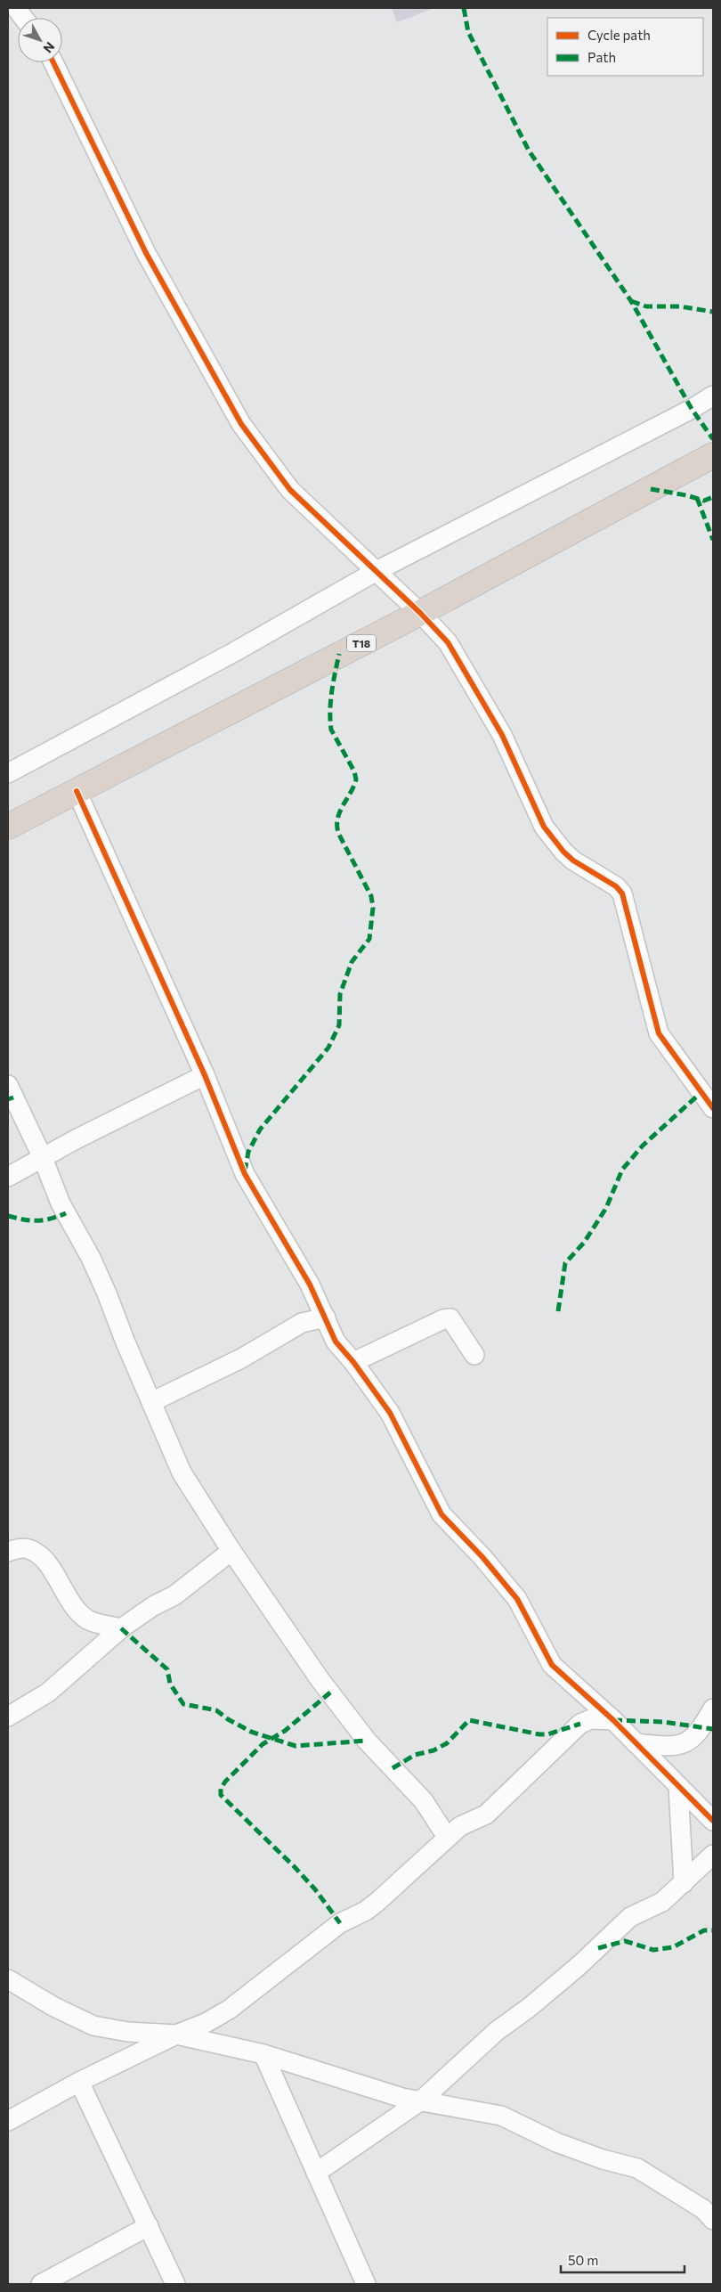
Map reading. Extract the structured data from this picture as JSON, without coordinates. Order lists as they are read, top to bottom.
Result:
{
  "streets": {
    "highway": ["T18"]
  },
  "legend": ["Cycle path", "Path"],
  "scale_bar": "50 m",
  "north": "bottom right"
}
